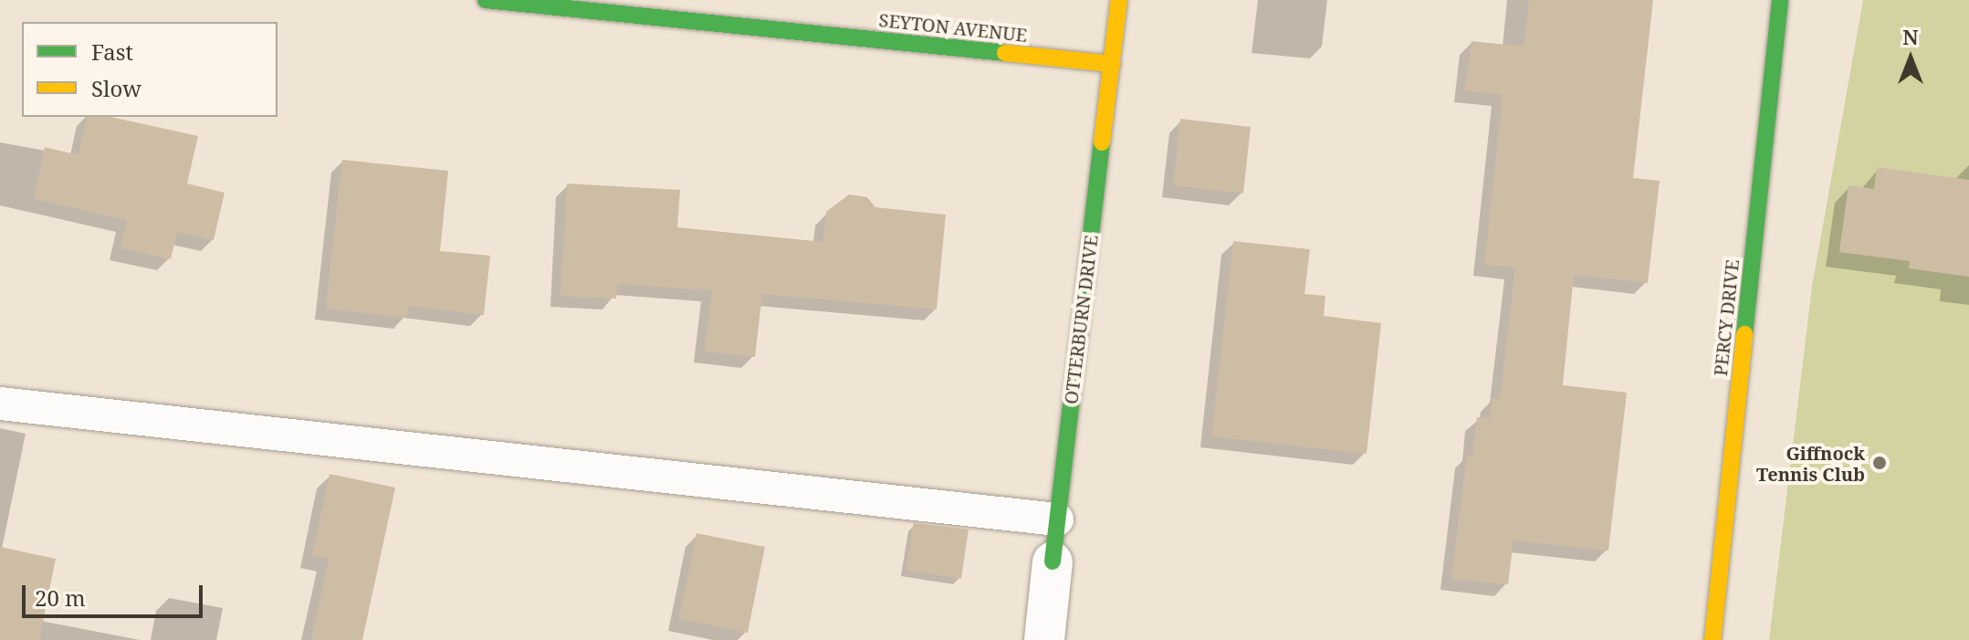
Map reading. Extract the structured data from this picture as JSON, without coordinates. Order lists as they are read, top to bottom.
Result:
{
  "streets": {
    "street": ["SEYTON AVENUE", "PERCY DRIVE", "OTTERBURN DRIVE"]
  },
  "crossings": [
    ["SEYTON AVENUE", "OTTERBURN DRIVE"]
  ],
  "places": ["Giffnock Tennis Club"],
  "legend": ["Fast", "Slow"],
  "scale_bar": "20 m",
  "north": "top"
}
